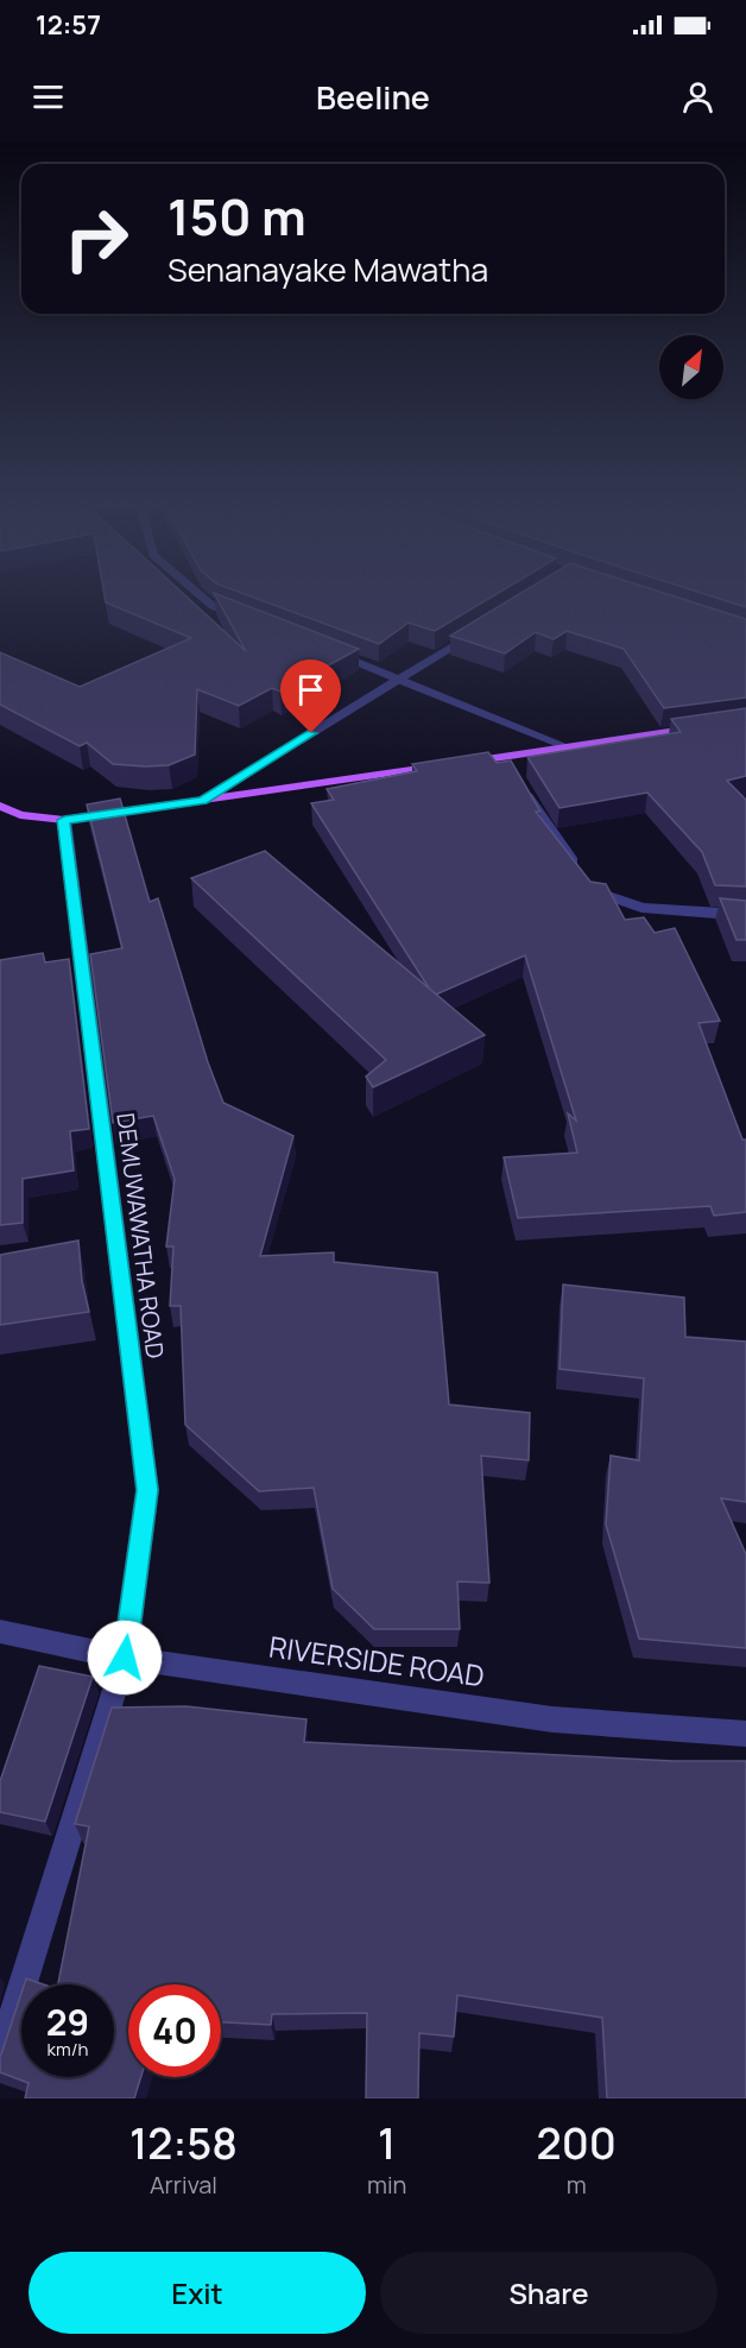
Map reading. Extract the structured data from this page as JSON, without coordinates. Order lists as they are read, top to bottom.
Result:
{
  "streets": {
    "street": ["DEMUWAWATHA ROAD", "RIVERSIDE ROAD"]
  },
  "crossings": [
    ["DEMUWAWATHA ROAD", "RIVERSIDE ROAD"]
  ],
  "north": "top right",
  "page": {
    "status": "12:57",
    "header": "Beeline",
    "turn": ["150 m", "Senanayake Mawatha"],
    "speed": "29 km/h",
    "limit": "40",
    "eta": [
      "12:58",
      "Arrival",
      "1",
      "min",
      "200",
      "m"
    ],
    "buttons": ["Exit", "Share"]
  }
}
